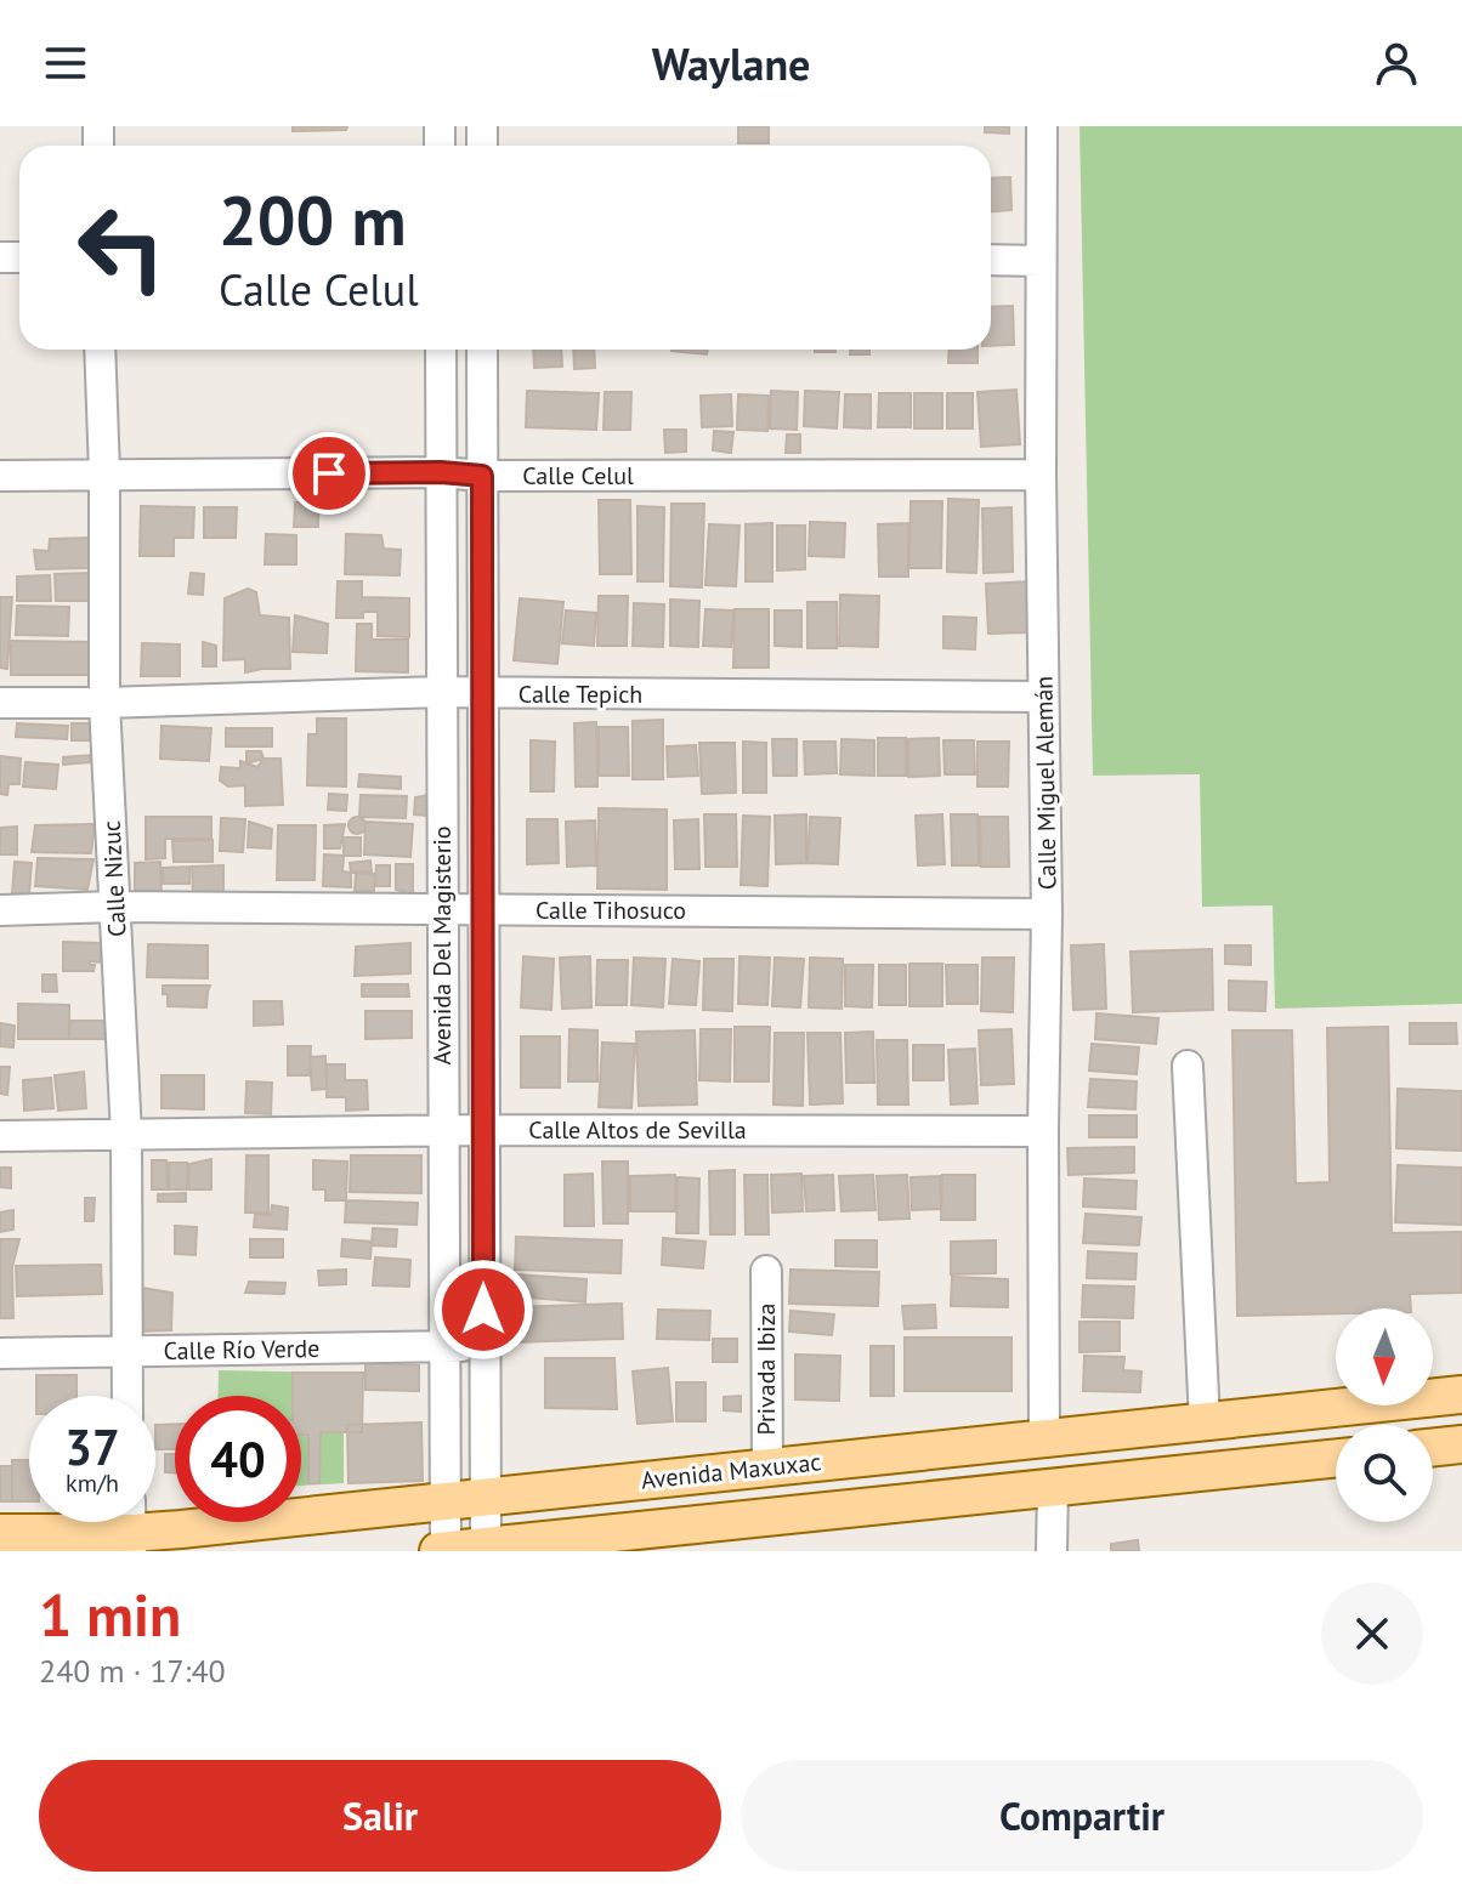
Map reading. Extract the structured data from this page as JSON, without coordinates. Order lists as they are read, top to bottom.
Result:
{
  "streets": {
    "main road": ["Avenida Maxuxac"],
    "street": [
      "Calle Celul",
      "Calle Tepich",
      "Calle Miguel Alemán",
      "Calle Nizuc",
      "Calle Tihosuco",
      "Avenida Del Magisterio",
      "Calle Altos de Sevilla",
      "Calle Río Verde",
      "Privada Ibiza"
    ]
  },
  "crossings": [
    ["Calle Celul", "Calle Miguel Alemán"],
    ["Calle Celul", "Calle Nizuc"],
    ["Calle Celul", "Avenida Del Magisterio"],
    ["Calle Tepich", "Calle Miguel Alemán"],
    ["Calle Tepich", "Calle Nizuc"],
    ["Calle Tepich", "Avenida Del Magisterio"],
    ["Calle Miguel Alemán", "Calle Tihosuco"],
    ["Calle Miguel Alemán", "Calle Altos de Sevilla"],
    ["Calle Miguel Alemán", "Avenida Maxuxac"],
    ["Calle Nizuc", "Calle Tihosuco"],
    ["Calle Nizuc", "Calle Altos de Sevilla"],
    ["Calle Nizuc", "Calle Río Verde"],
    ["Calle Tihosuco", "Avenida Del Magisterio"],
    ["Avenida Del Magisterio", "Calle Altos de Sevilla"],
    ["Avenida Del Magisterio", "Calle Río Verde"],
    ["Avenida Del Magisterio", "Avenida Maxuxac"],
    ["Privada Ibiza", "Avenida Maxuxac"]
  ],
  "north": "bottom",
  "page": {
    "header": "Waylane",
    "turn": ["200 m", "Calle Celul"],
    "speed": "37 km/h",
    "limit": "40",
    "heading": ["1 min", "240 m · 17:40"],
    "buttons": ["Salir", "Compartir"]
  }
}
